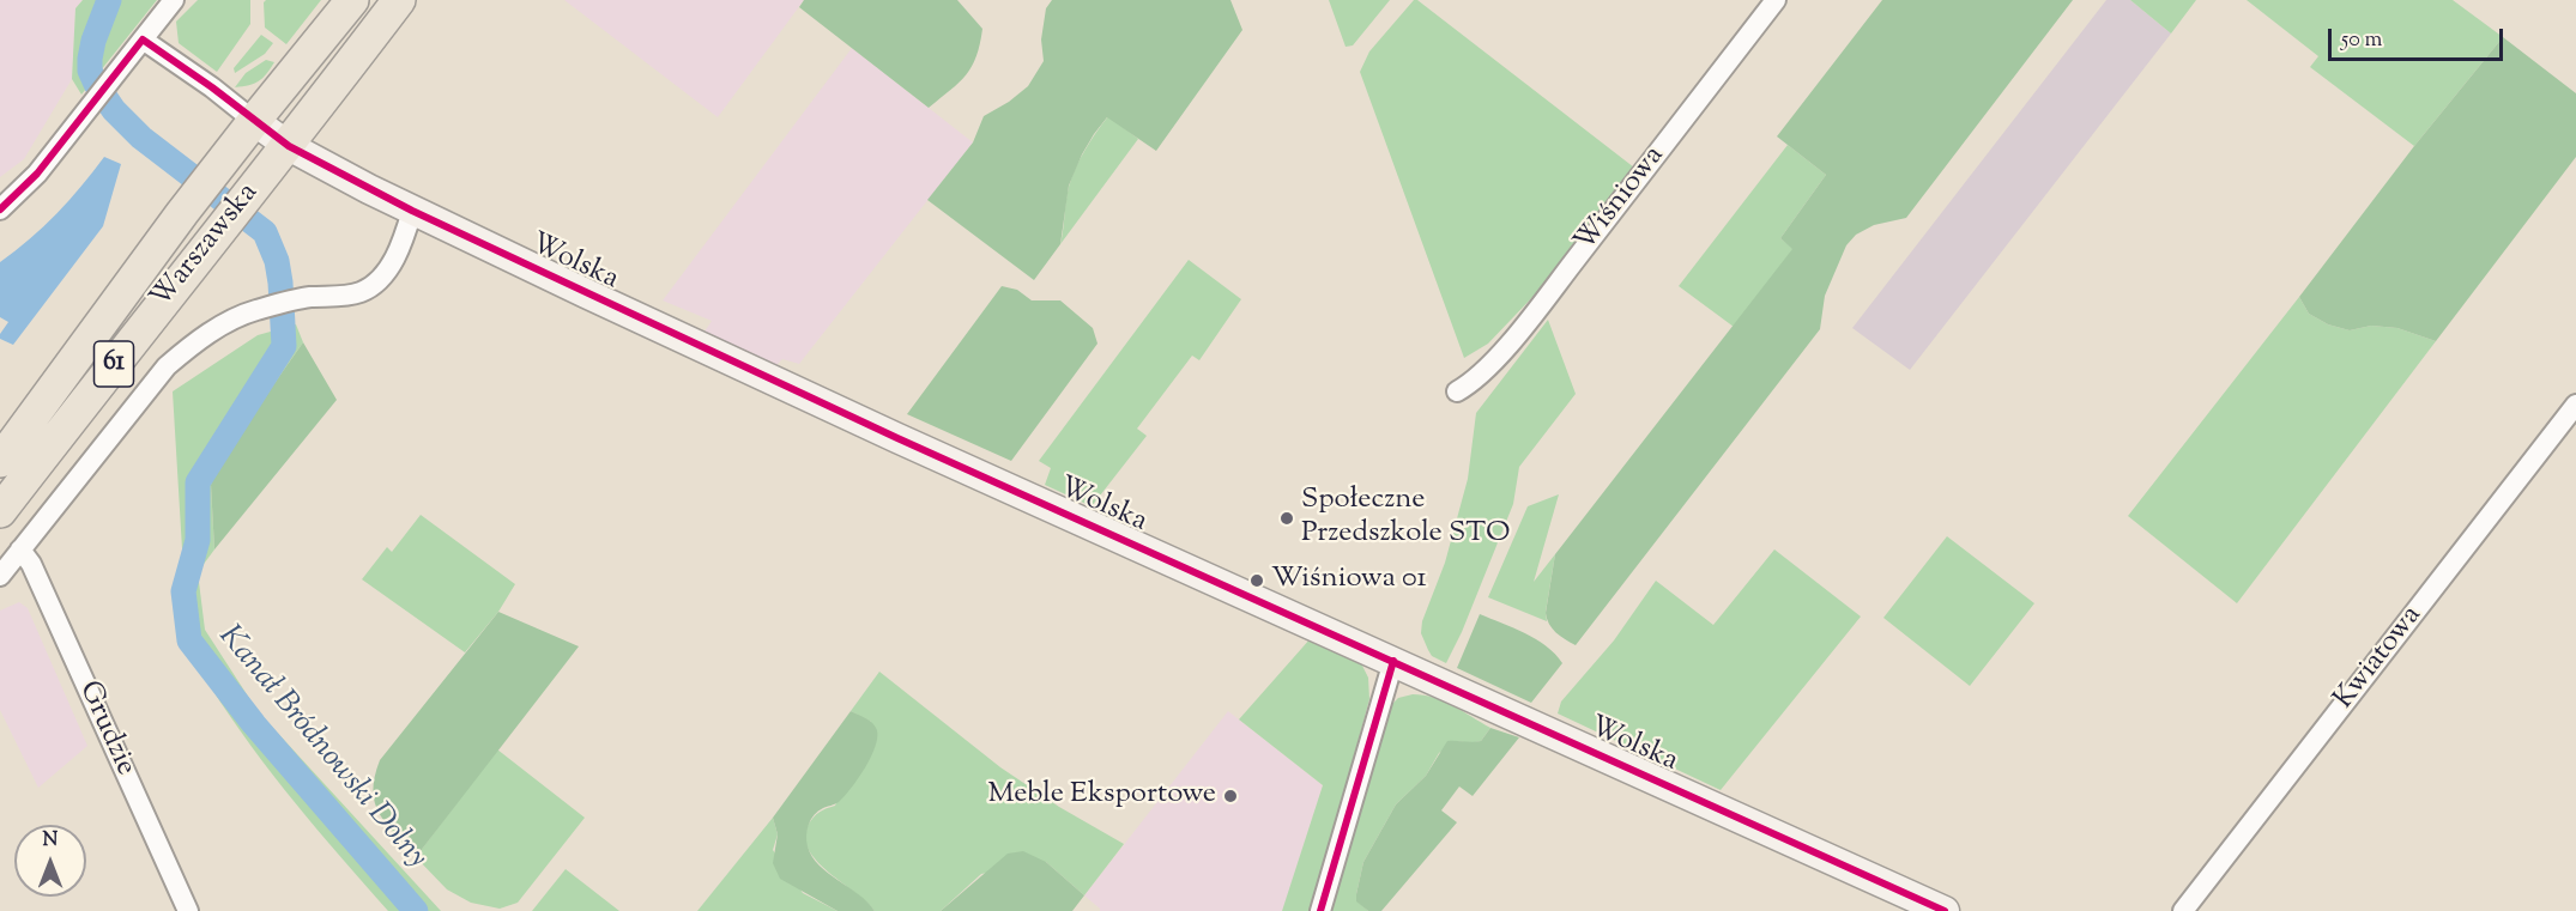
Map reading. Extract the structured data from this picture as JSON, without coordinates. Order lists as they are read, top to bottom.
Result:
{
  "streets": {
    "main road": ["Warszawska", "61"],
    "street": [
      "Wiśniowa",
      "Wolska",
      "Kwiatowa",
      "Grudzie"
    ]
  },
  "crossings": [
    ["Warszawska", "Wolska"],
    ["Warszawska", "Grudzie"]
  ],
  "water": ["Kanał Bródnowski Dolny"],
  "places": ["Społeczne Przedszkole STO", "Wiśniowa 01", "Meble Eksportowe"],
  "scale_bar": "50 m",
  "north": "top"
}
